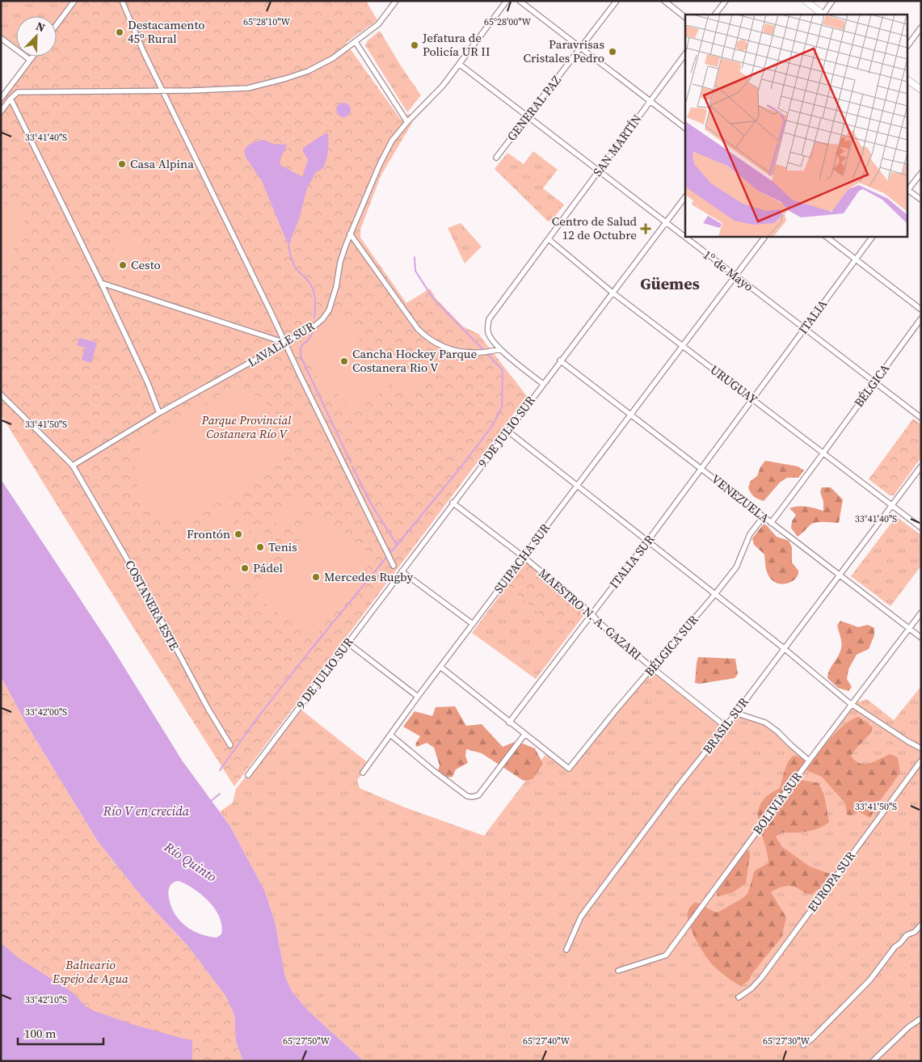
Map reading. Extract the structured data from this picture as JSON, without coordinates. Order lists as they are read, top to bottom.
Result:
{
  "streets": {
    "street": [
      "GENERAL PAZ",
      "SAN MARTÍN",
      "1º de Mayo",
      "ITALIA",
      "LAVALLE SUR",
      "URUGUAY",
      "BÉLGICA",
      "9 DE JULIO SUR",
      "VENEZUELA",
      "SUIPACHA SUR",
      "ITALIA SUR",
      "COSTANERA ESTE",
      "MAESTRO N. A. GAZARI",
      "BÉLGICA SUR",
      "BRASIL SUR",
      "BOLIVIA SUR",
      "EUROPA SUR"
    ]
  },
  "crossings": [
    ["GENERAL PAZ", "1º de Mayo"],
    ["SAN MARTÍN", "1º de Mayo"],
    ["SAN MARTÍN", "URUGUAY"],
    ["1º de Mayo", "ITALIA"],
    ["1º de Mayo", "LAVALLE SUR"],
    ["1º de Mayo", "BÉLGICA"],
    ["1º de Mayo", "9 DE JULIO SUR"],
    ["1º de Mayo", "SUIPACHA SUR"],
    ["ITALIA", "URUGUAY"],
    ["ITALIA", "ITALIA SUR"],
    ["LAVALLE SUR", "COSTANERA ESTE"],
    ["URUGUAY", "BÉLGICA"],
    ["URUGUAY", "9 DE JULIO SUR"],
    ["URUGUAY", "SUIPACHA SUR"],
    ["URUGUAY", "ITALIA SUR"],
    ["URUGUAY", "BRASIL SUR"],
    ["9 DE JULIO SUR", "VENEZUELA"],
    ["9 DE JULIO SUR", "MAESTRO N. A. GAZARI"],
    ["VENEZUELA", "SUIPACHA SUR"],
    ["VENEZUELA", "ITALIA SUR"],
    ["VENEZUELA", "BÉLGICA SUR"],
    ["VENEZUELA", "BRASIL SUR"],
    ["VENEZUELA", "BOLIVIA SUR"],
    ["SUIPACHA SUR", "MAESTRO N. A. GAZARI"],
    ["ITALIA SUR", "MAESTRO N. A. GAZARI"],
    ["MAESTRO N. A. GAZARI", "BÉLGICA SUR"],
    ["MAESTRO N. A. GAZARI", "BRASIL SUR"]
  ],
  "districts": ["Güemes"],
  "water": ["Río V en crecida", "Río Quinto"],
  "parks": ["Parque Provincial Costanera Río V", "Balneario Espejo de Agua"],
  "places": {
    "other": [
      "Destacamento 45º Rural",
      "Jefatura de Policía UR II",
      "Paravrisas Cristales Pedro",
      "Casa Alpina",
      "Cesto",
      "Cancha Hockey Parque Costanera Rio V",
      "Frontón",
      "Tenis",
      "Pádel",
      "Mercedes Rugby"
    ],
    "health": ["Centro de Salud 12 de Octubre"]
  },
  "scale_bar": "100 m",
  "north": "top right",
  "coordinates": [
    "65°28'10\"W",
    "65°28'00\"W",
    "33°41'40\"S",
    "33°41'50\"S",
    "33°42'00\"S",
    "33°42'10\"S",
    "65°27'50\"W",
    "65°27'40\"W",
    "65°27'30\"W"
  ]
}
